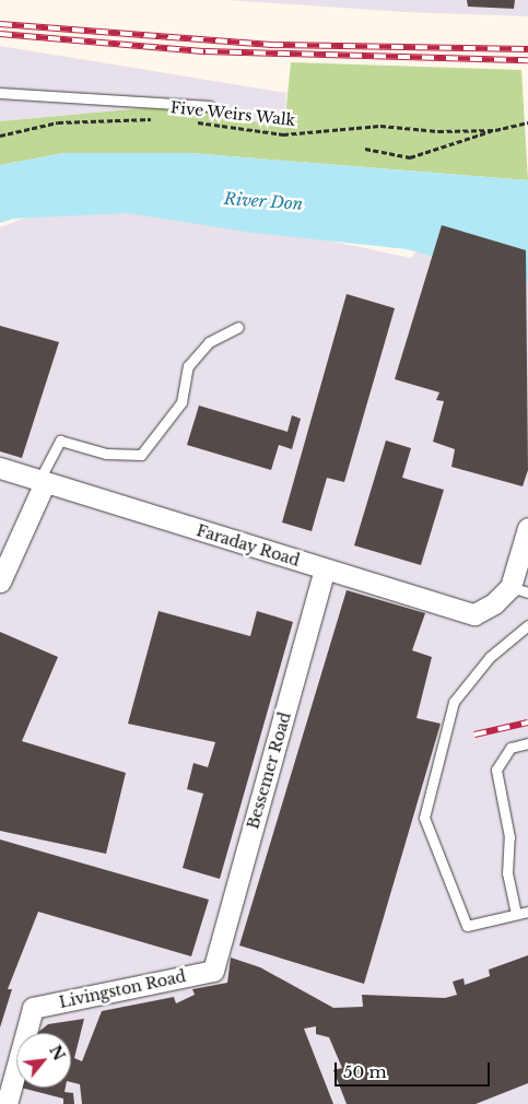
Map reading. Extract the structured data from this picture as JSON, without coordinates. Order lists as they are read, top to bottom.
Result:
{
  "streets": {
    "street": ["Faraday Road", "Bessemer Road", "Livingston Road"],
    "path": ["Five Weirs Walk"]
  },
  "crossings": [
    ["Faraday Road", "Bessemer Road"],
    ["Bessemer Road", "Livingston Road"]
  ],
  "water": ["River Don"],
  "scale_bar": "50 m",
  "north": "top right"
}
